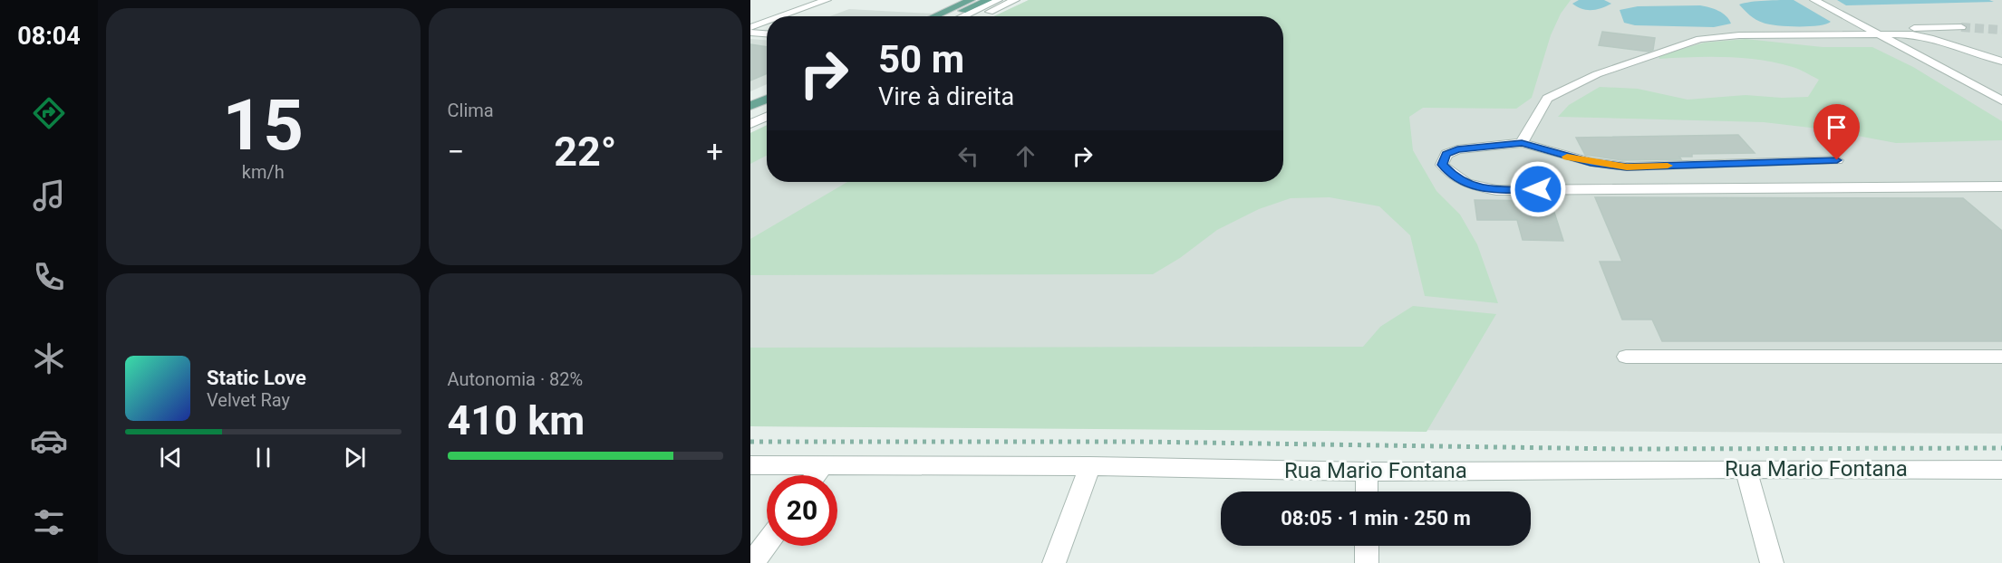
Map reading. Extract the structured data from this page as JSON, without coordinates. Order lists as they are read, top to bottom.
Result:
{
  "streets": {
    "street": ["Rua Mario Fontana"]
  },
  "page": {
    "tabs": "08:04",
    "tile": [
      ["15", "km/h"],
      "Clima",
      ["Autonomia · 82%", "410 km"]
    ],
    "turn": ["50 m", "Vire à direita"],
    "heat": ["−", "22°", "+"],
    "song": ["Static Love", "Velvet Ray"],
    "limit": "20",
    "trip": "08:05 · 1 min · 250 m"
  }
}
